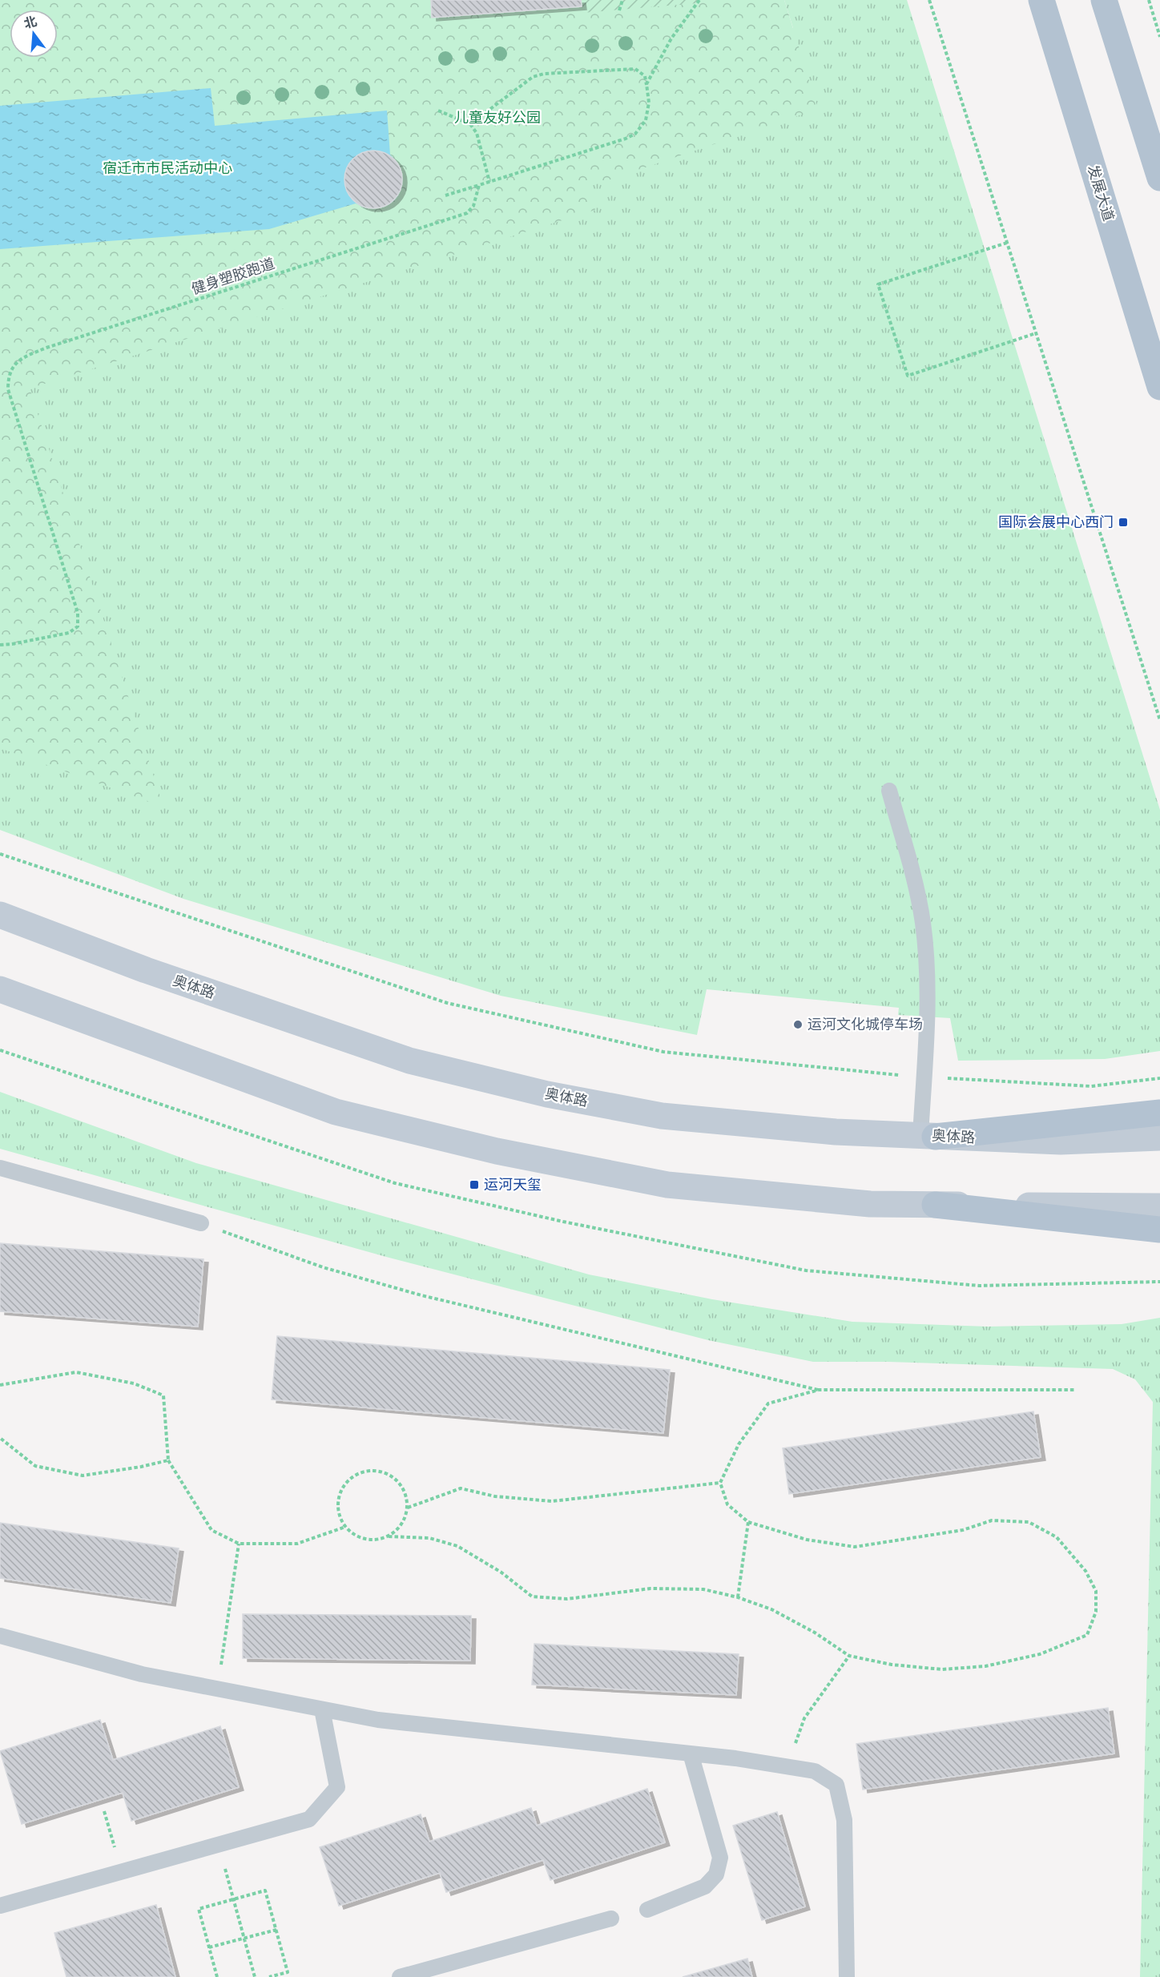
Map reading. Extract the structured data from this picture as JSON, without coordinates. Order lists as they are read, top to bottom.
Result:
{
  "streets": {
    "main road": ["发展大道", "奥体路"],
    "path": ["健身塑胶跑道"]
  },
  "parks": ["儿童友好公园", "宿迁市市民活动中心"],
  "places": {
    "transit": ["国际会展中心西门", "运河天玺"],
    "other": ["运河文化城停车场"]
  },
  "north": "top"
}
